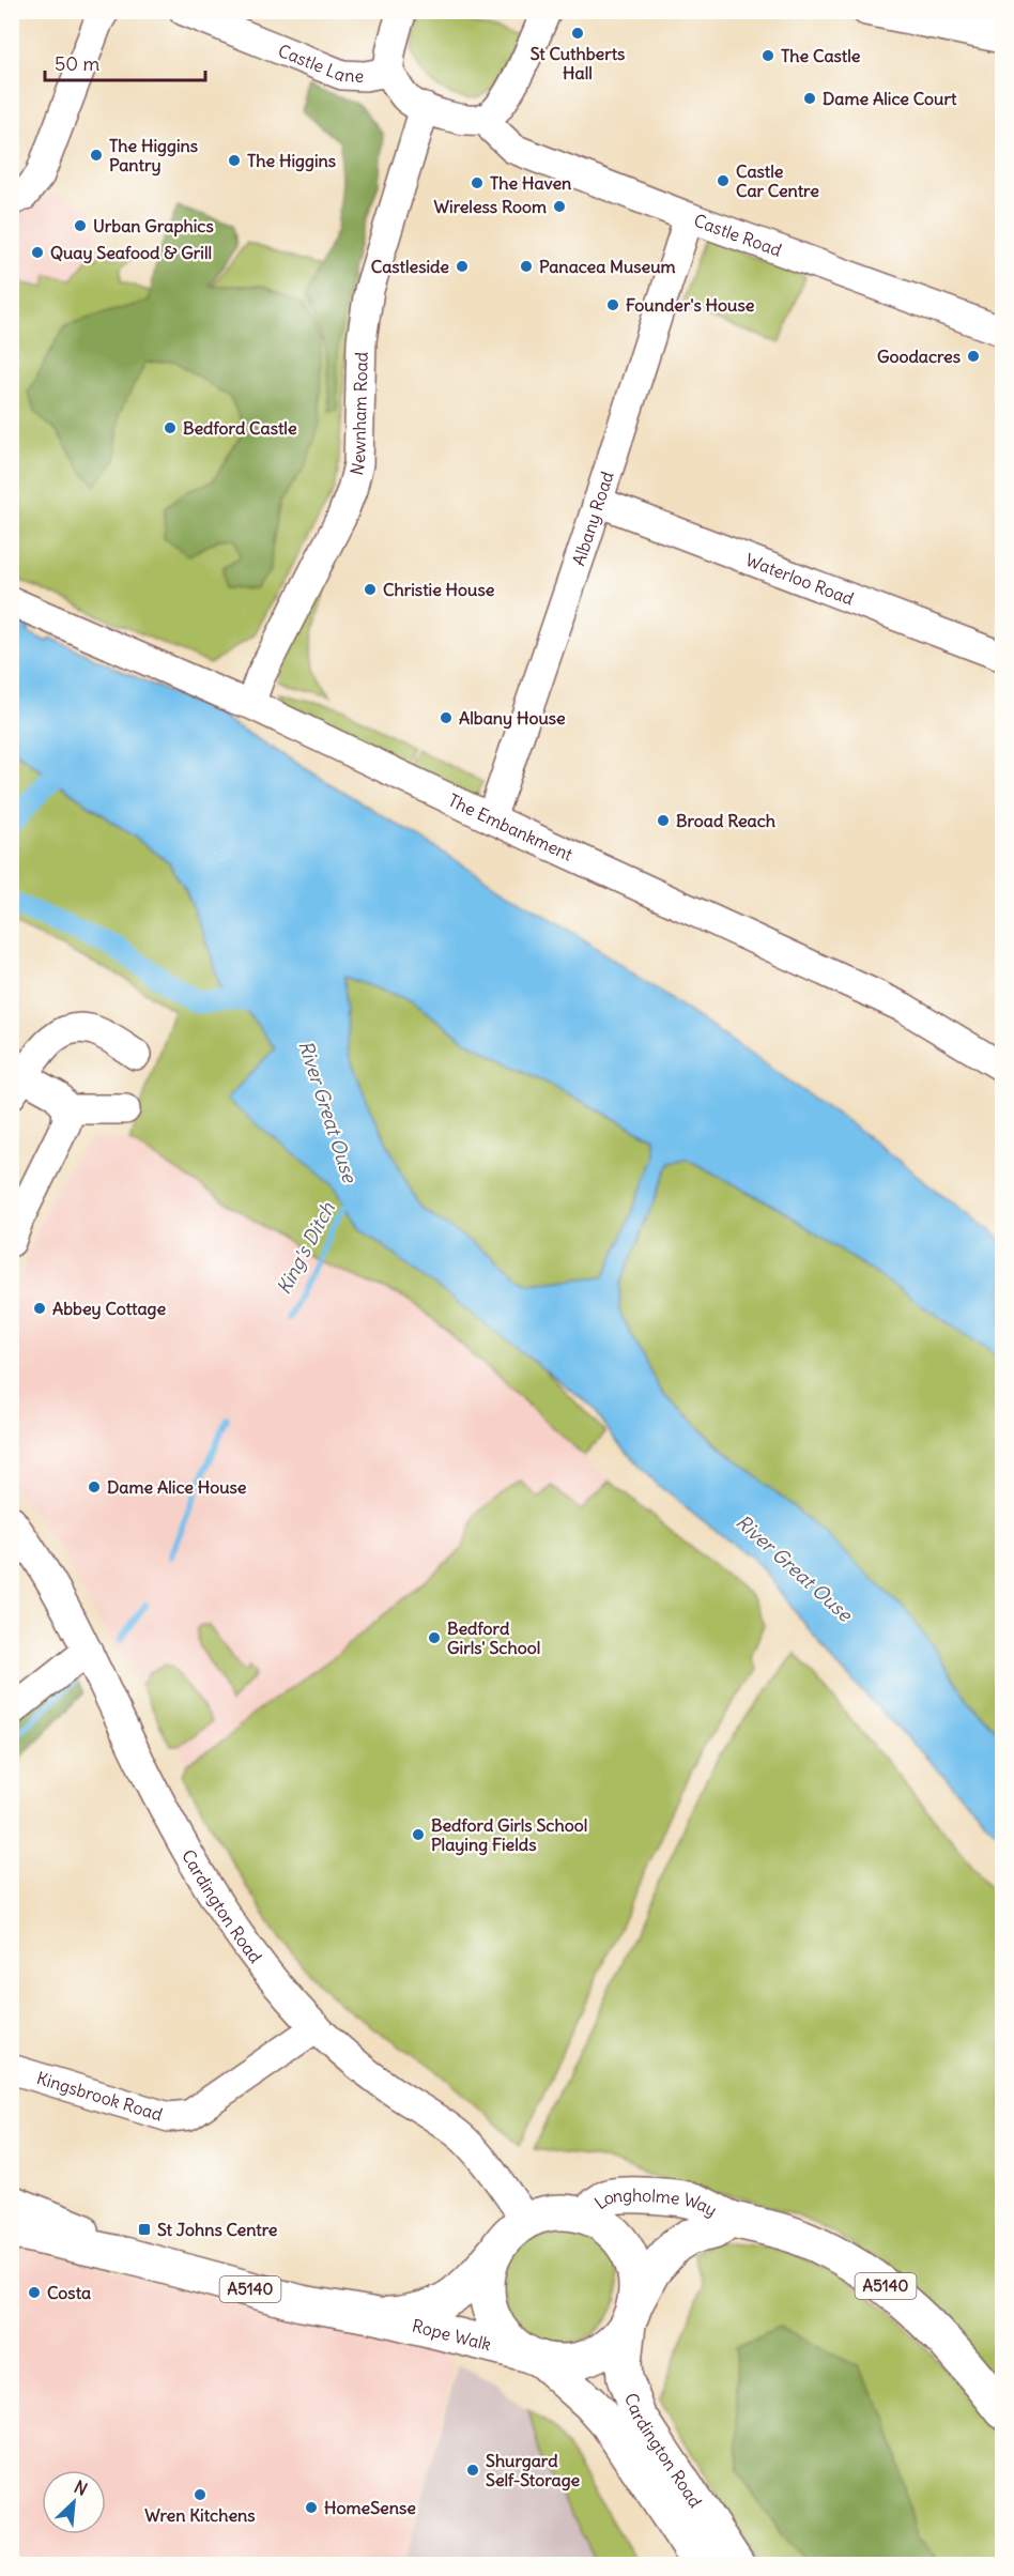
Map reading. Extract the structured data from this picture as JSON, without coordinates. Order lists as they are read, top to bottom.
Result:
{
  "streets": {
    "main road": [
      "Cardington Road",
      "Longholme Way",
      "A5140",
      "Rope Walk"
    ],
    "street": [
      "Castle Lane",
      "Castle Road",
      "Newnham Road",
      "Albany Road",
      "Waterloo Road",
      "The Embankment",
      "Kingsbrook Road"
    ]
  },
  "crossings": [
    ["Castle Road", "Albany Road"],
    ["Newnham Road", "The Embankment"],
    ["Albany Road", "Waterloo Road"],
    ["Albany Road", "The Embankment"],
    ["Cardington Road", "Kingsbrook Road"],
    ["Cardington Road", "Longholme Way"],
    ["Cardington Road", "Rope Walk"],
    ["Longholme Way", "Rope Walk"]
  ],
  "water": ["River Great Ouse", "King's Ditch"],
  "places": {
    "other": [
      "St Cuthberts Hall",
      "The Castle",
      "Dame Alice Court",
      "The Higgins Pantry",
      "The Higgins",
      "Castle Car Centre",
      "The Haven",
      "Wireless Room",
      "Urban Graphics",
      "Quay Seafood & Grill",
      "Castleside",
      "Panacea Museum",
      "Founder's House",
      "Goodacres",
      "Bedford Castle",
      "Christie House",
      "Albany House",
      "Broad Reach",
      "Abbey Cottage",
      "Dame Alice House",
      "Bedford Girls' School",
      "Bedford Girls School Playing Fields",
      "Costa",
      "Shurgard Self-Storage",
      "Wren Kitchens",
      "HomeSense"
    ],
    "transit": ["St Johns Centre"]
  },
  "scale_bar": "50 m",
  "north": "top right"
}
